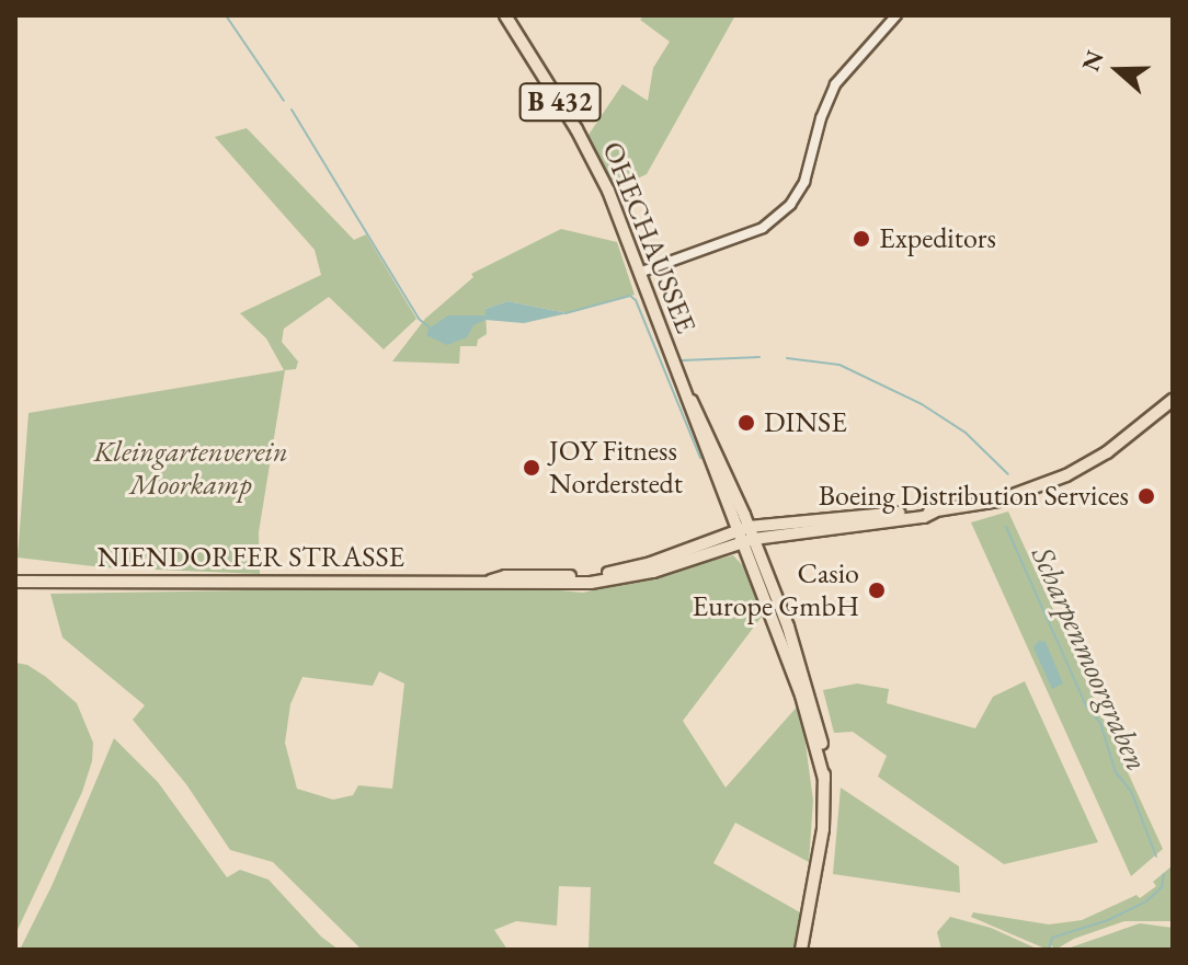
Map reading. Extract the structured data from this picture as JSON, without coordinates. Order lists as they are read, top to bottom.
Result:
{
  "streets": {
    "main road": ["B 432", "OHECHAUSSEE", "NIENDORFER STRASSE"]
  },
  "crossings": [
    ["OHECHAUSSEE", "NIENDORFER STRASSE"]
  ],
  "water": ["Scharpenmoorgraben"],
  "parks": ["Kleingartenverein Moorkamp"],
  "places": [
    "Expeditors",
    "DINSE",
    "JOY Fitness Norderstedt",
    "Boeing Distribution Services",
    "Casio Europe GmbH"
  ],
  "north": "left"
}
